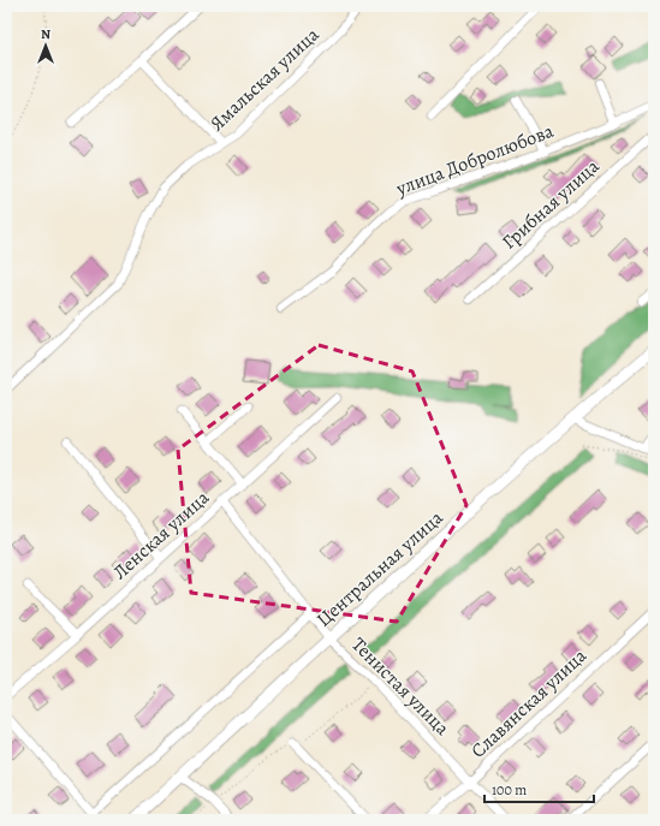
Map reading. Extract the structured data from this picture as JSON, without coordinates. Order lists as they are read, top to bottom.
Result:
{
  "streets": {
    "main road": ["Центральная улица"],
    "street": [
      "Ямальская улица",
      "улица Добролюбова",
      "Грибная улица",
      "Ленская улица",
      "Тенистая улица",
      "Славянская улица"
    ]
  },
  "crossings": [
    ["Ленская улица", "Тенистая улица"],
    ["Центральная улица", "Тенистая улица"],
    ["Тенистая улица", "Славянская улица"]
  ],
  "scale_bar": "100 m",
  "north": "top"
}
